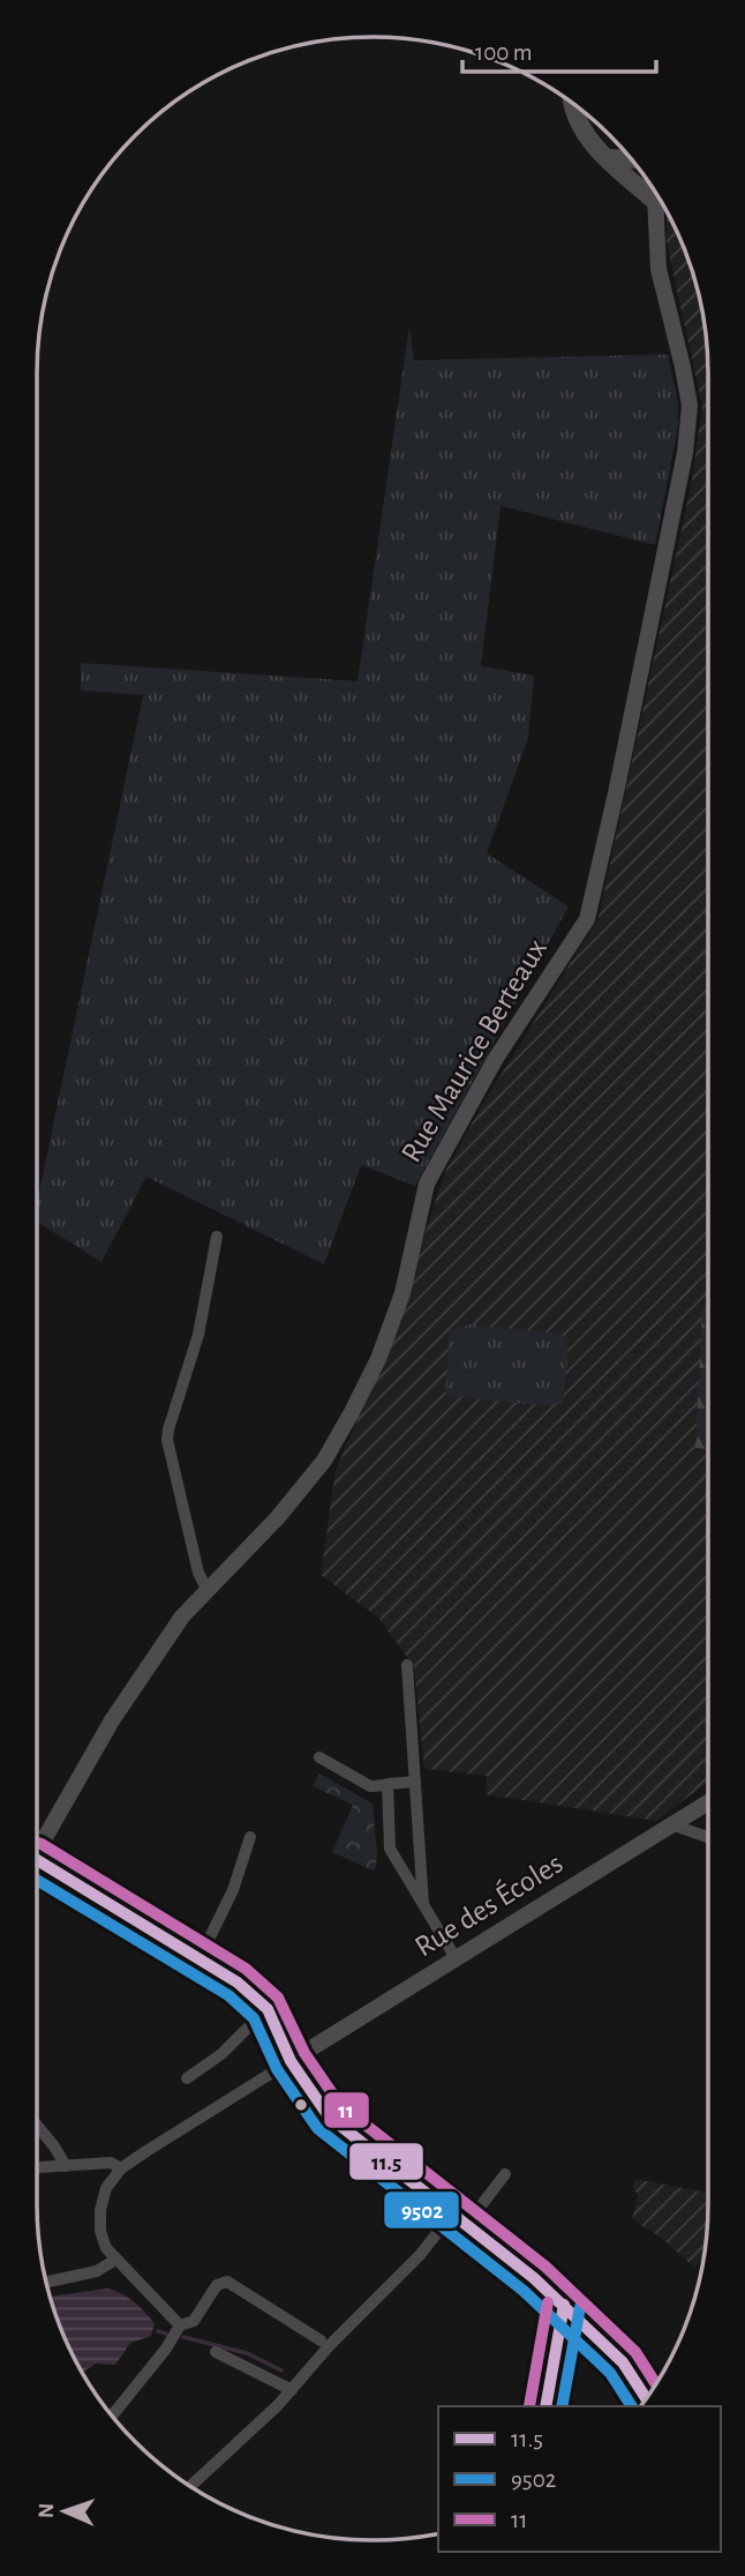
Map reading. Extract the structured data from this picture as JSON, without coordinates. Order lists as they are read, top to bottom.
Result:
{
  "streets": {
    "street": ["Rue Maurice Berteaux", "Rue des Écoles"]
  },
  "lines": ["transit line 11", "transit line 11.5", "transit line 9502"],
  "legend": ["11.5", "9502", "11"],
  "scale_bar": "100 m",
  "north": "left"
}
